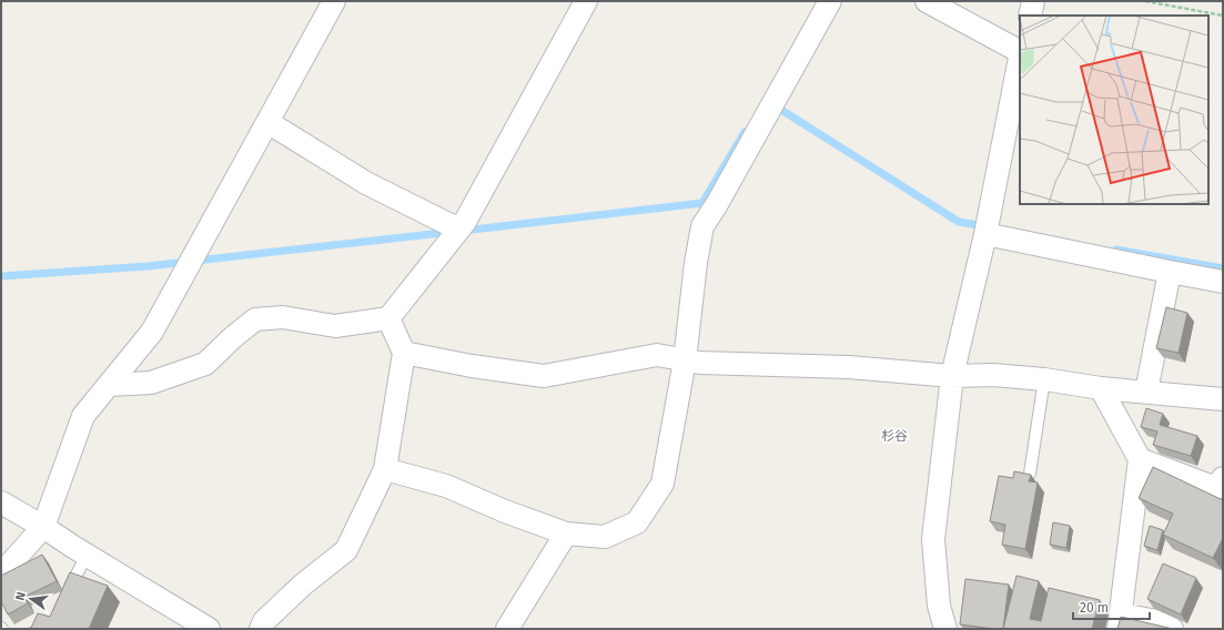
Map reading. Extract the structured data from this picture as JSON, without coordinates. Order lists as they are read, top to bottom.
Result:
{
  "districts": ["杉谷"],
  "scale_bar": "20 m",
  "north": "left"
}
